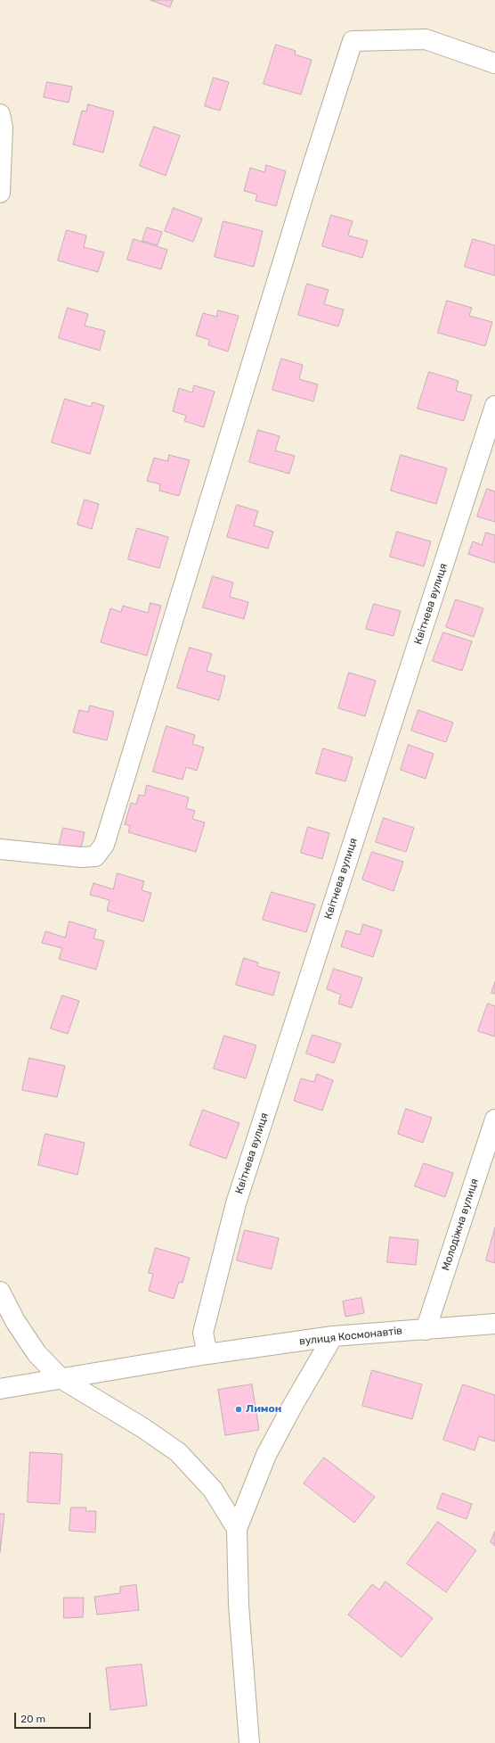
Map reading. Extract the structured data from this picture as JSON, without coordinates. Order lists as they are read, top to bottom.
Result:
{
  "streets": {
    "street": ["Квітнева вулиця", "Молодіжна вулиця", "вулиця Космонавтів"]
  },
  "crossings": [
    ["Квітнева вулиця", "вулиця Космонавтів"],
    ["Молодіжна вулиця", "вулиця Космонавтів"]
  ],
  "places": ["Лимон"],
  "scale_bar": "20 m"
}
